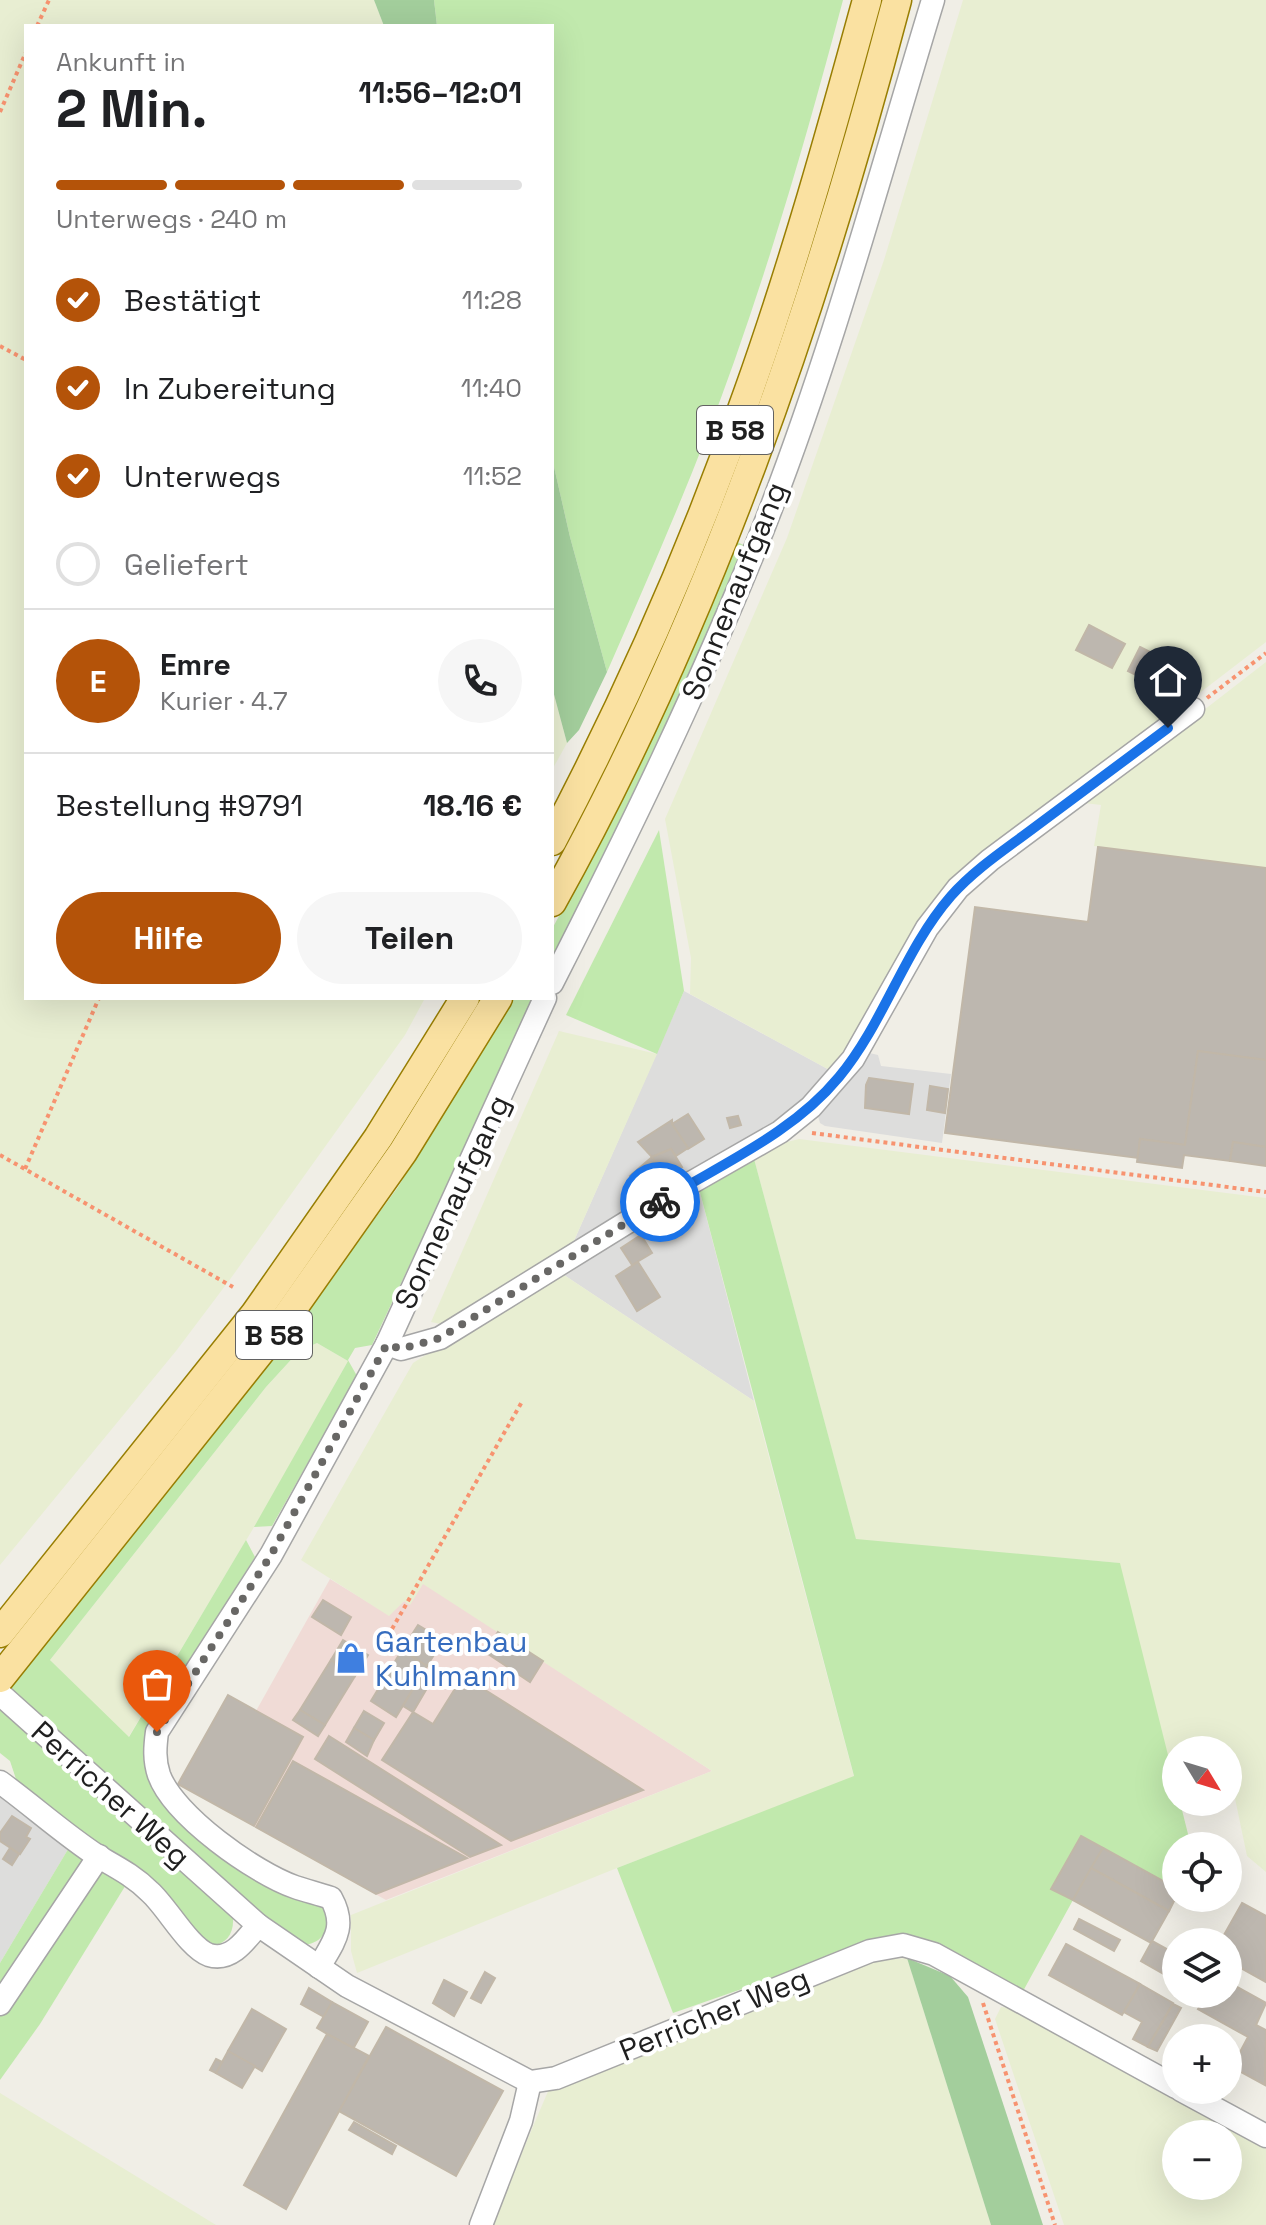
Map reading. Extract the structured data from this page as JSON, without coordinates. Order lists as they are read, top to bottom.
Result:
{
  "streets": {
    "main road": ["B 58"],
    "street": ["Sonnenaufgang", "Perricher Weg"]
  },
  "crossings": [
    ["Sonnenaufgang", "Perricher Weg"]
  ],
  "places": {
    "shop": ["Gartenbau Kuhlmann"]
  },
  "north": "bottom right",
  "page": {
    "heading": ["2 Min.", "Ankunft in", "11:56–12:01"],
    "panel": [
      "Emre",
      "Kurier · 4.7",
      "Bestellung #9791",
      "18.16 €"
    ],
    "bar": "Unterwegs · 240 m",
    "list": [
      ["Bestätigt", "11:28"],
      ["In Zubereitung", "11:40"],
      ["Unterwegs", "11:52"],
      "Geliefert"
    ],
    "round": "E",
    "buttons": ["Hilfe", "Teilen"],
    "map_buttons": ["+", "−"]
  }
}
